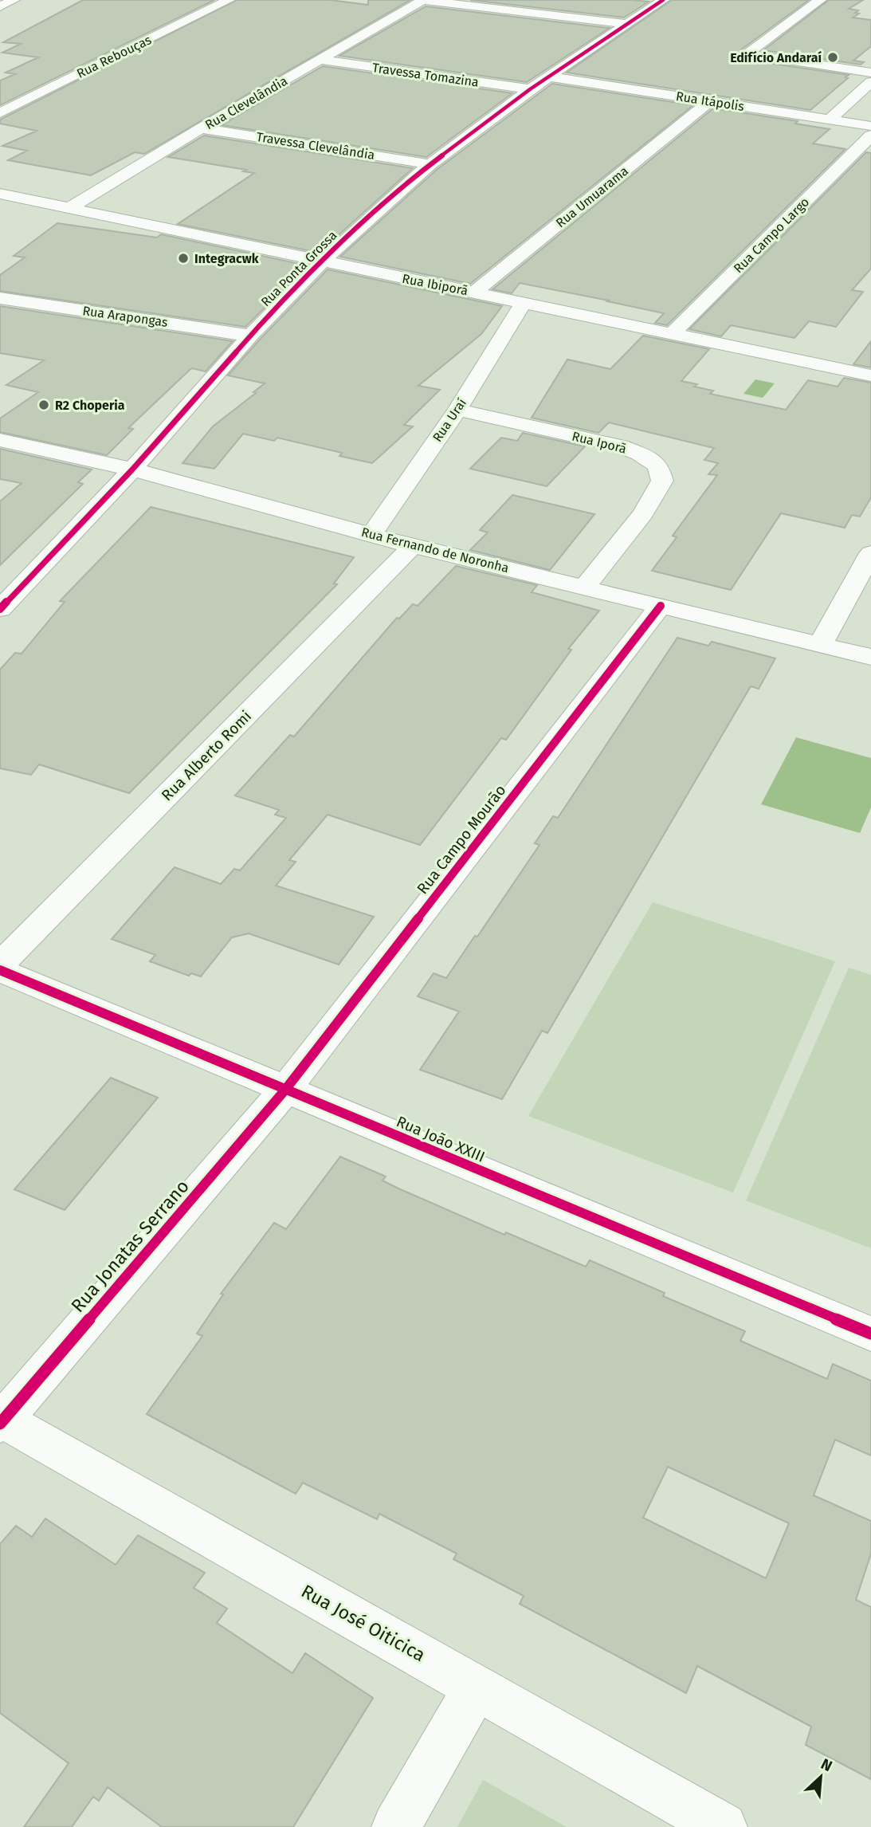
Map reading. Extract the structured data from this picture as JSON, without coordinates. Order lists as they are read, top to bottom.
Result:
{
  "streets": {
    "street": [
      "Rua Rebouças",
      "Travessa Tomazina",
      "Rua Itápolis",
      "Rua Clevelândia",
      "Travessa Clevelândia",
      "Rua Umuarama",
      "Rua Campo Largo",
      "Rua Ponta Grossa",
      "Rua Ibiporã",
      "Rua Arapongas",
      "Rua Uraí",
      "Rua Iporã",
      "Rua Fernando de Noronha",
      "Rua Alberto Romi",
      "Rua Campo Mourão",
      "Rua João XXIII",
      "Rua Jonatas Serrano",
      "Rua José Oiticica"
    ]
  },
  "crossings": [
    ["Travessa Tomazina", "Rua Clevelândia"],
    ["Travessa Tomazina", "Rua Ponta Grossa"],
    ["Rua Itápolis", "Rua Umuarama"],
    ["Rua Itápolis", "Rua Ponta Grossa"],
    ["Rua Clevelândia", "Travessa Clevelândia"],
    ["Rua Clevelândia", "Rua Ibiporã"],
    ["Travessa Clevelândia", "Rua Ponta Grossa"],
    ["Rua Umuarama", "Rua Ibiporã"],
    ["Rua Campo Largo", "Rua Ibiporã"],
    ["Rua Ponta Grossa", "Rua Ibiporã"],
    ["Rua Ponta Grossa", "Rua Arapongas"],
    ["Rua Ponta Grossa", "Rua Fernando de Noronha"],
    ["Rua Ibiporã", "Rua Uraí"],
    ["Rua Uraí", "Rua Iporã"],
    ["Rua Uraí", "Rua Fernando de Noronha"],
    ["Rua Iporã", "Rua Fernando de Noronha"],
    ["Rua Fernando de Noronha", "Rua Alberto Romi"],
    ["Rua Fernando de Noronha", "Rua Campo Mourão"],
    ["Rua Campo Mourão", "Rua João XXIII"],
    ["Rua Campo Mourão", "Rua Jonatas Serrano"],
    ["Rua João XXIII", "Rua Jonatas Serrano"],
    ["Rua Jonatas Serrano", "Rua José Oiticica"]
  ],
  "places": ["Edifício Andaraí", "Integracwk", "R2 Choperia"],
  "north": "top right"
}
